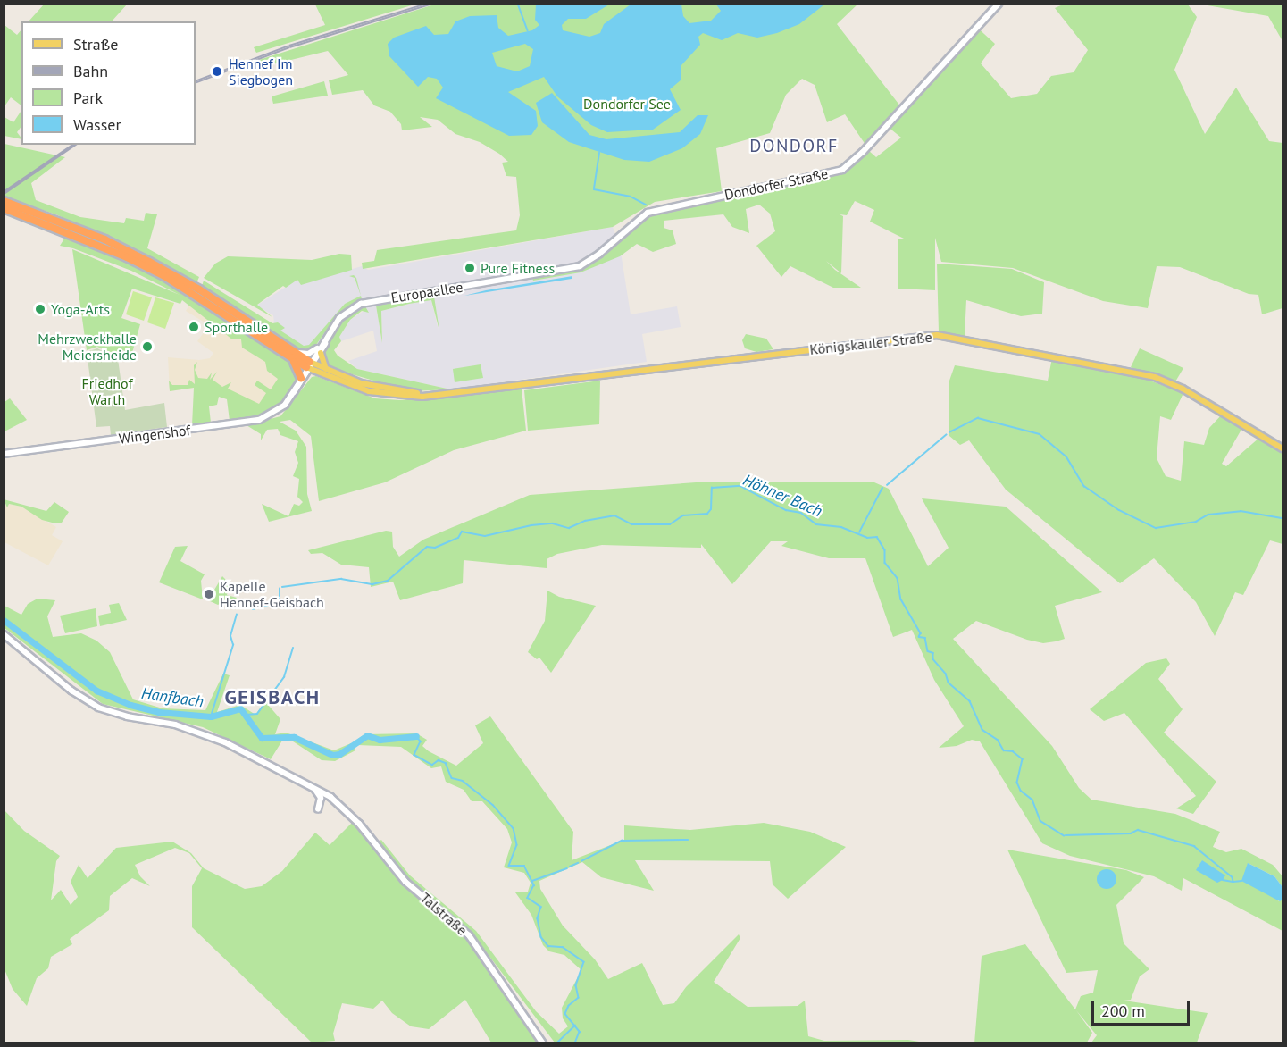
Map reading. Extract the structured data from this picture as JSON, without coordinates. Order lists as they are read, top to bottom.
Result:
{
  "streets": {
    "main road": [
      "Dondorfer Straße",
      "Europaallee",
      "Königskauler Straße",
      "Wingenshof",
      "Talstraße"
    ]
  },
  "crossings": [
    ["Dondorfer Straße", "Europaallee"],
    ["Europaallee", "Königskauler Straße"],
    ["Europaallee", "Wingenshof"],
    ["Königskauler Straße", "Wingenshof"]
  ],
  "districts": ["DONDORF", "GEISBACH"],
  "water": ["Höhner Bach", "Hanfbach"],
  "parks": ["Dondorfer See", "Friedhof Warth"],
  "places": [
    "Hennef Im Siegbogen",
    "Pure Fitness",
    "Yoga-Arts",
    "Sporthalle",
    "Mehrzweckhalle Meiersheide",
    "Kapelle Hennef-Geisbach"
  ],
  "legend": [
    "Straße",
    "Bahn",
    "Park",
    "Wasser"
  ],
  "scale_bar": "200 m"
}
